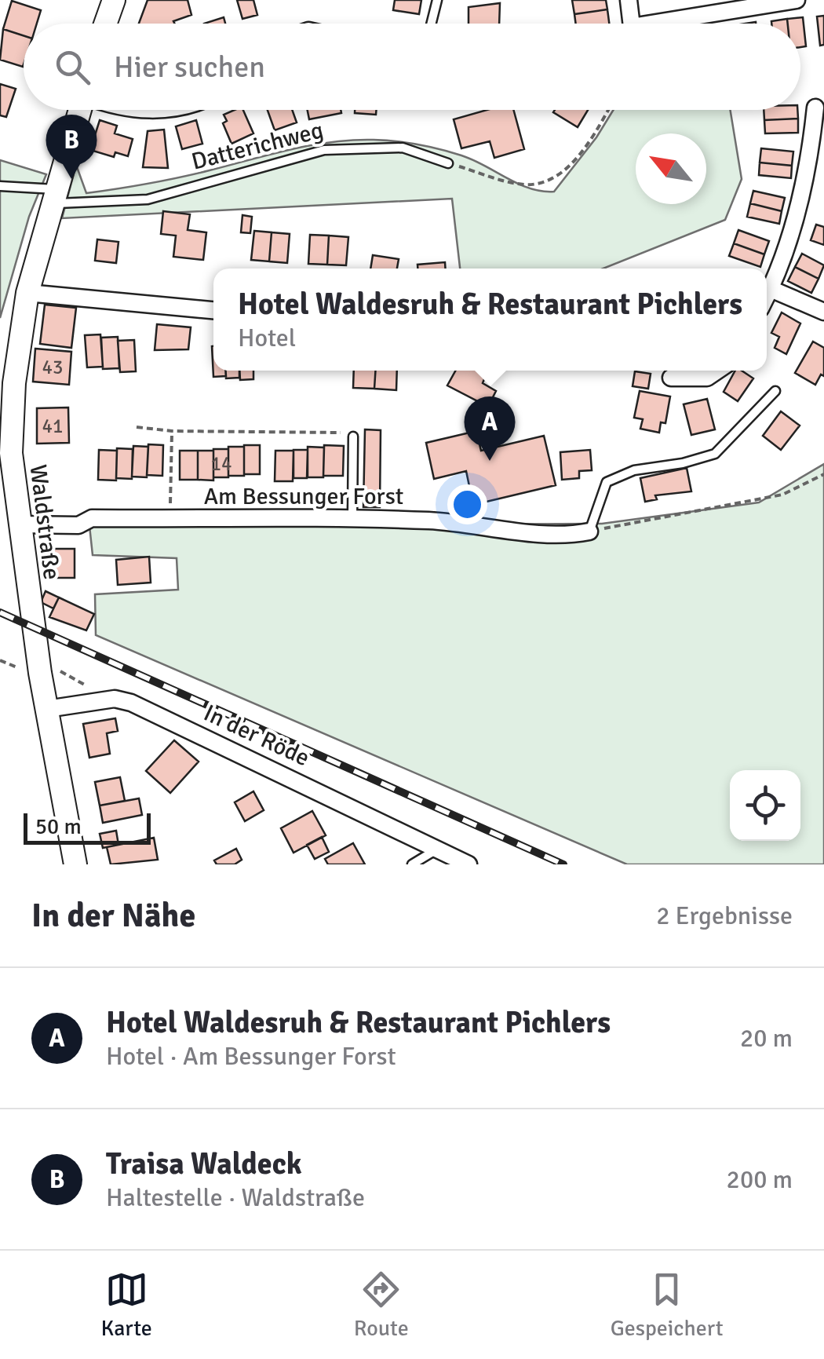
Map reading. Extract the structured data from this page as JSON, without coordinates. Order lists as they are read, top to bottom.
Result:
{
  "streets": {
    "street": ["Am Bessunger Forst", "Waldstraße", "In der Röde"],
    "lane": ["Datterichweg"]
  },
  "crossings": [
    ["Datterichweg", "Waldstraße"],
    ["Am Bessunger Forst", "Waldstraße"],
    ["Waldstraße", "In der Röde"]
  ],
  "house_numbers": ["43", "41", "14"],
  "scale_bar": "50 m",
  "north": "top left",
  "page": {
    "search": "Hier suchen",
    "pins": ["B", "A"],
    "popup": ["Hotel Waldesruh & Restaurant Pichlers", "Hotel"],
    "scale": "50 m",
    "heading": ["In der Nähe", "2 Ergebnisse"],
    "list": [
      {
        "mark": "A",
        "name": "Hotel Waldesruh & Restaurant Pichlers",
        "note": "Hotel · Am Bessunger Forst",
        "value": "20 m"
      },
      {
        "mark": "B",
        "name": "Traisa Waldeck",
        "note": "Haltestelle · Waldstraße",
        "value": "200 m"
      }
    ],
    "nav": ["Karte", "Route", "Gespeichert"]
  }
}
